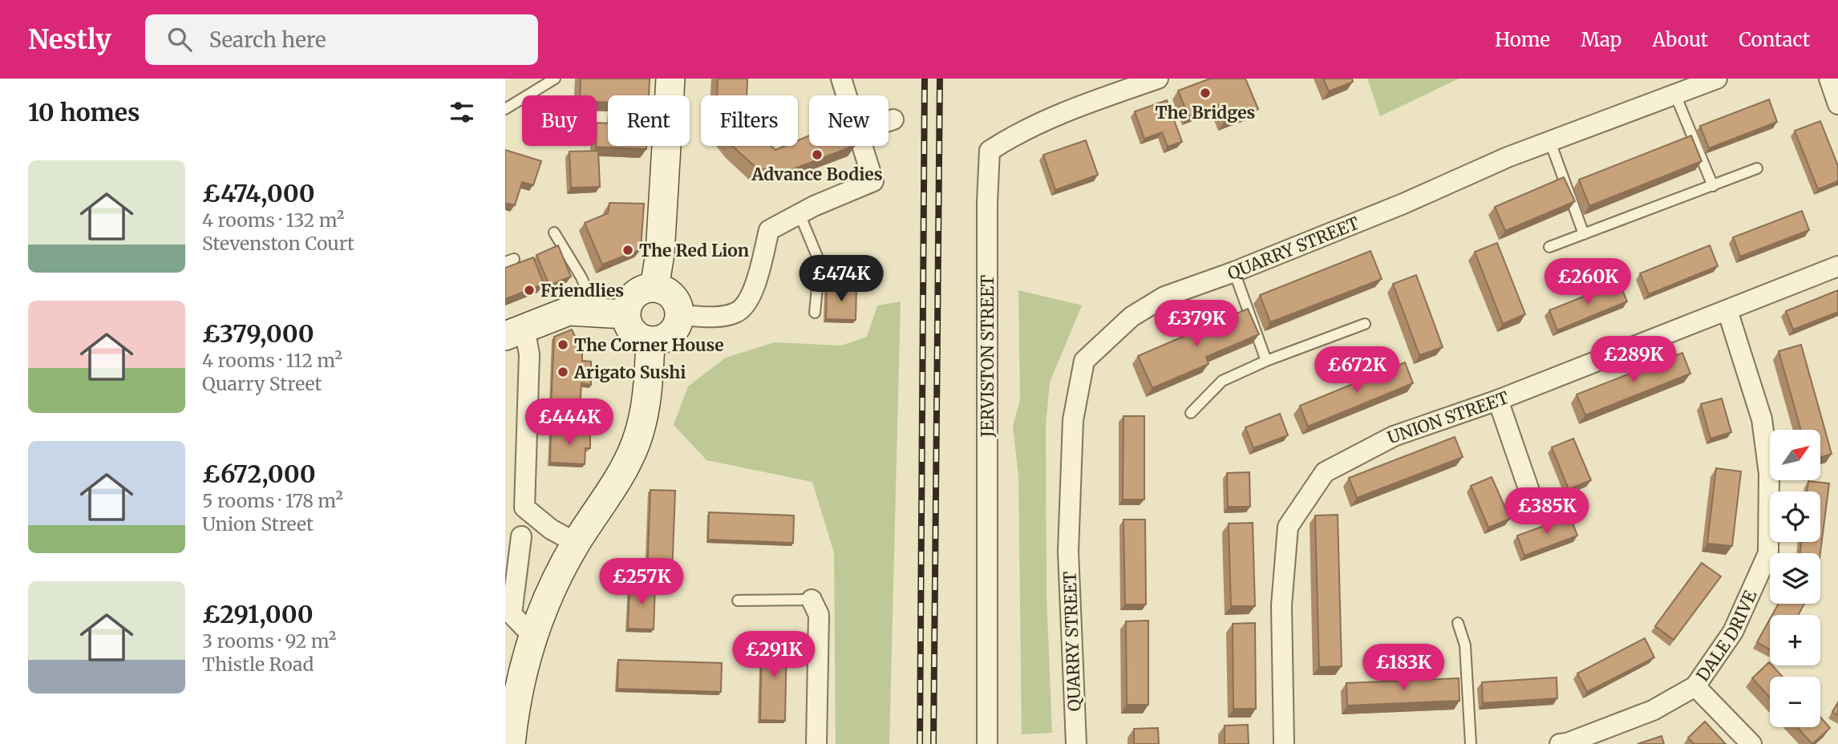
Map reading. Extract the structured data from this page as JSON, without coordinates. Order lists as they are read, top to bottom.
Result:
{
  "streets": {
    "street": [
      "QUARRY STREET",
      "JERVISTON STREET",
      "UNION STREET",
      "DALE DRIVE"
    ]
  },
  "crossings": [
    ["UNION STREET", "DALE DRIVE"]
  ],
  "places": [
    "The Bridges",
    "Advance Bodies",
    "The Red Lion",
    "Friendlies",
    "The Corner House",
    "Arigato Sushi"
  ],
  "north": "top right",
  "page": {
    "header": "Nestly",
    "search": "Search here",
    "nav": [
      "Home",
      "Map",
      "About",
      "Contact"
    ],
    "heading": "10 homes",
    "chip": [
      "Buy",
      "Rent",
      "Filters",
      "New"
    ],
    "list": [
      {
        "name": "£474,000",
        "note": "4 rooms · 132 m² · Stevenston Court"
      },
      {
        "name": "£379,000",
        "note": "4 rooms · 112 m² · Quarry Street"
      },
      {
        "name": "£672,000",
        "note": "5 rooms · 178 m² · Union Street"
      },
      {
        "name": "£291,000",
        "note": "3 rooms · 92 m² · Thistle Road"
      }
    ],
    "price": [
      "£474K",
      "£260K",
      "£379K",
      "£289K",
      "£672K",
      "£444K",
      "£385K",
      "£257K",
      "£291K",
      "£183K"
    ],
    "map_buttons": ["+", "−"]
  }
}
